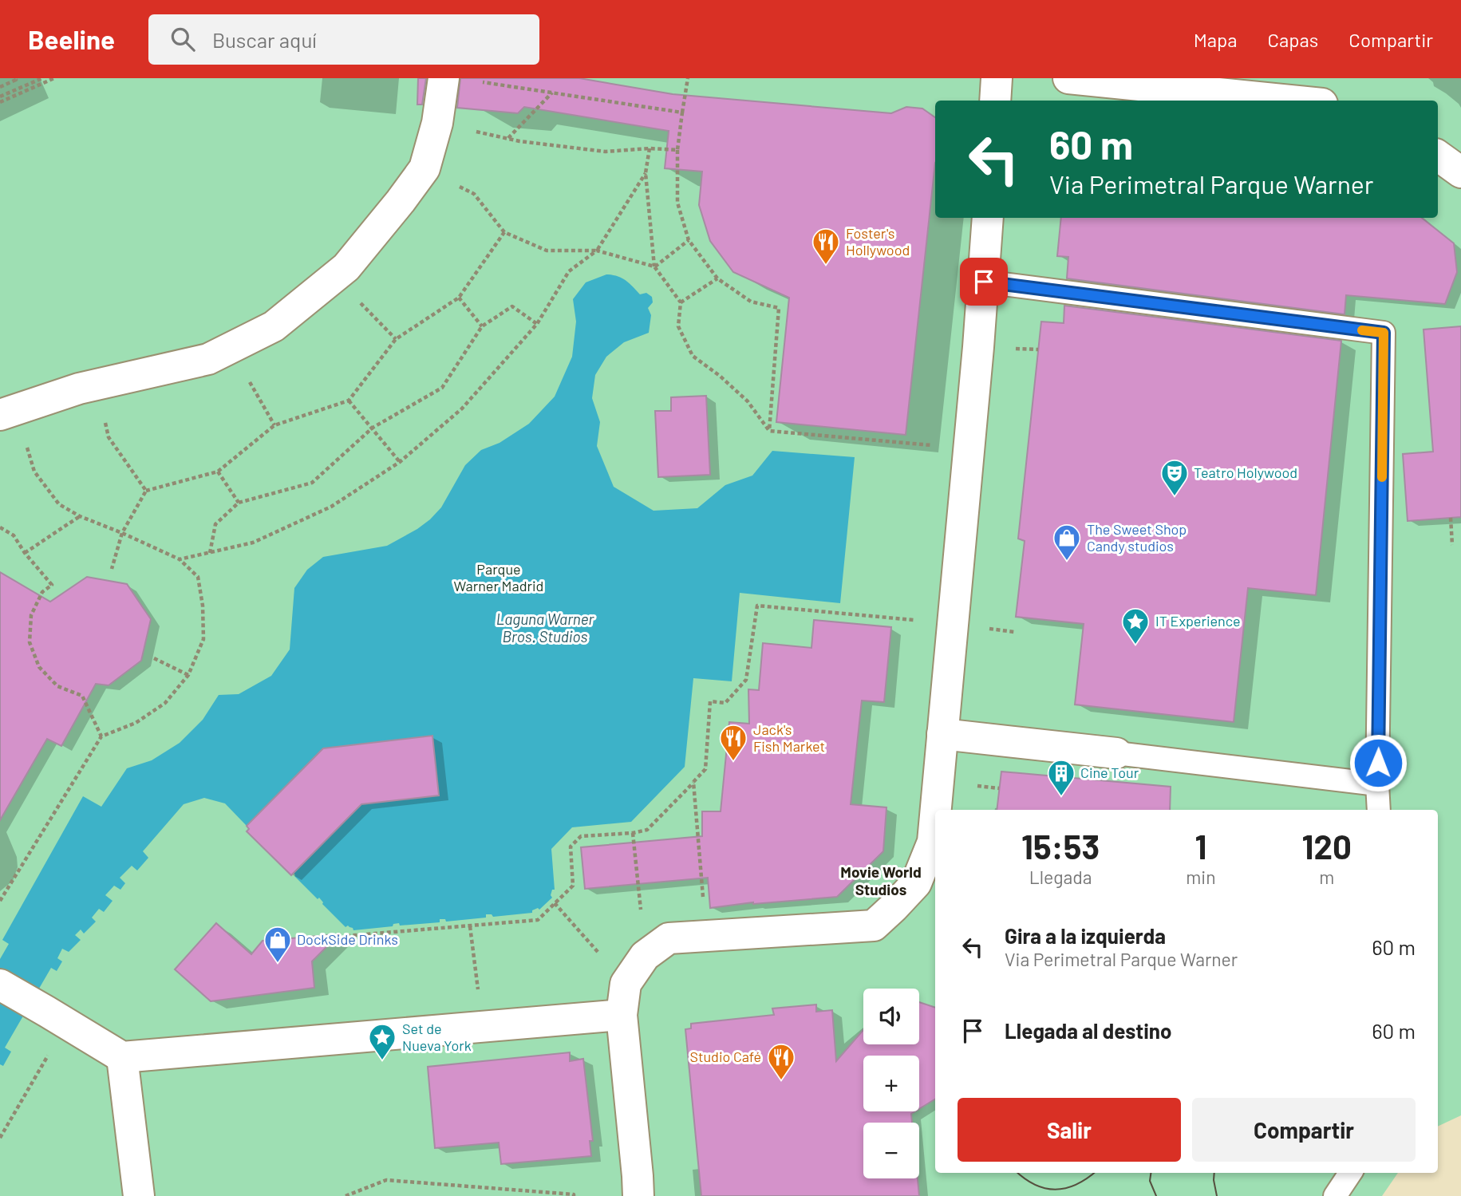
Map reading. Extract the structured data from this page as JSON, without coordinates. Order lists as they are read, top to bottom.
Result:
{
  "districts": ["Movie World Studios"],
  "water": ["Laguna Warner Bros. Studios"],
  "parks": ["Parque Warner Madrid"],
  "places": {
    "restaurant": ["Foster's Hollywood", "Jack's Fish Market", "Studio Café"],
    "theatre": ["Teatro Holywood"],
    "shop": ["The Sweet Shop Candy studios", "DockSide Drinks"],
    "place": ["IT Experience", "Set de Nueva York"],
    "building": ["Cine Tour"]
  },
  "page": {
    "header": "Beeline",
    "search": "Buscar aquí",
    "nav": ["Mapa", "Capas", "Compartir"],
    "turn": ["60 m", "Via Perimetral Parque Warner"],
    "eta": [
      "15:53",
      "Llegada",
      "1",
      "min",
      "120",
      "m"
    ],
    "list": [
      {
        "name": "Gira a la izquierda",
        "note": "Via Perimetral Parque Warner",
        "value": "60 m"
      },
      {
        "name": "Llegada al destino",
        "value": "60 m"
      }
    ],
    "map_buttons": ["+", "−"],
    "buttons": ["Salir", "Compartir"]
  }
}
